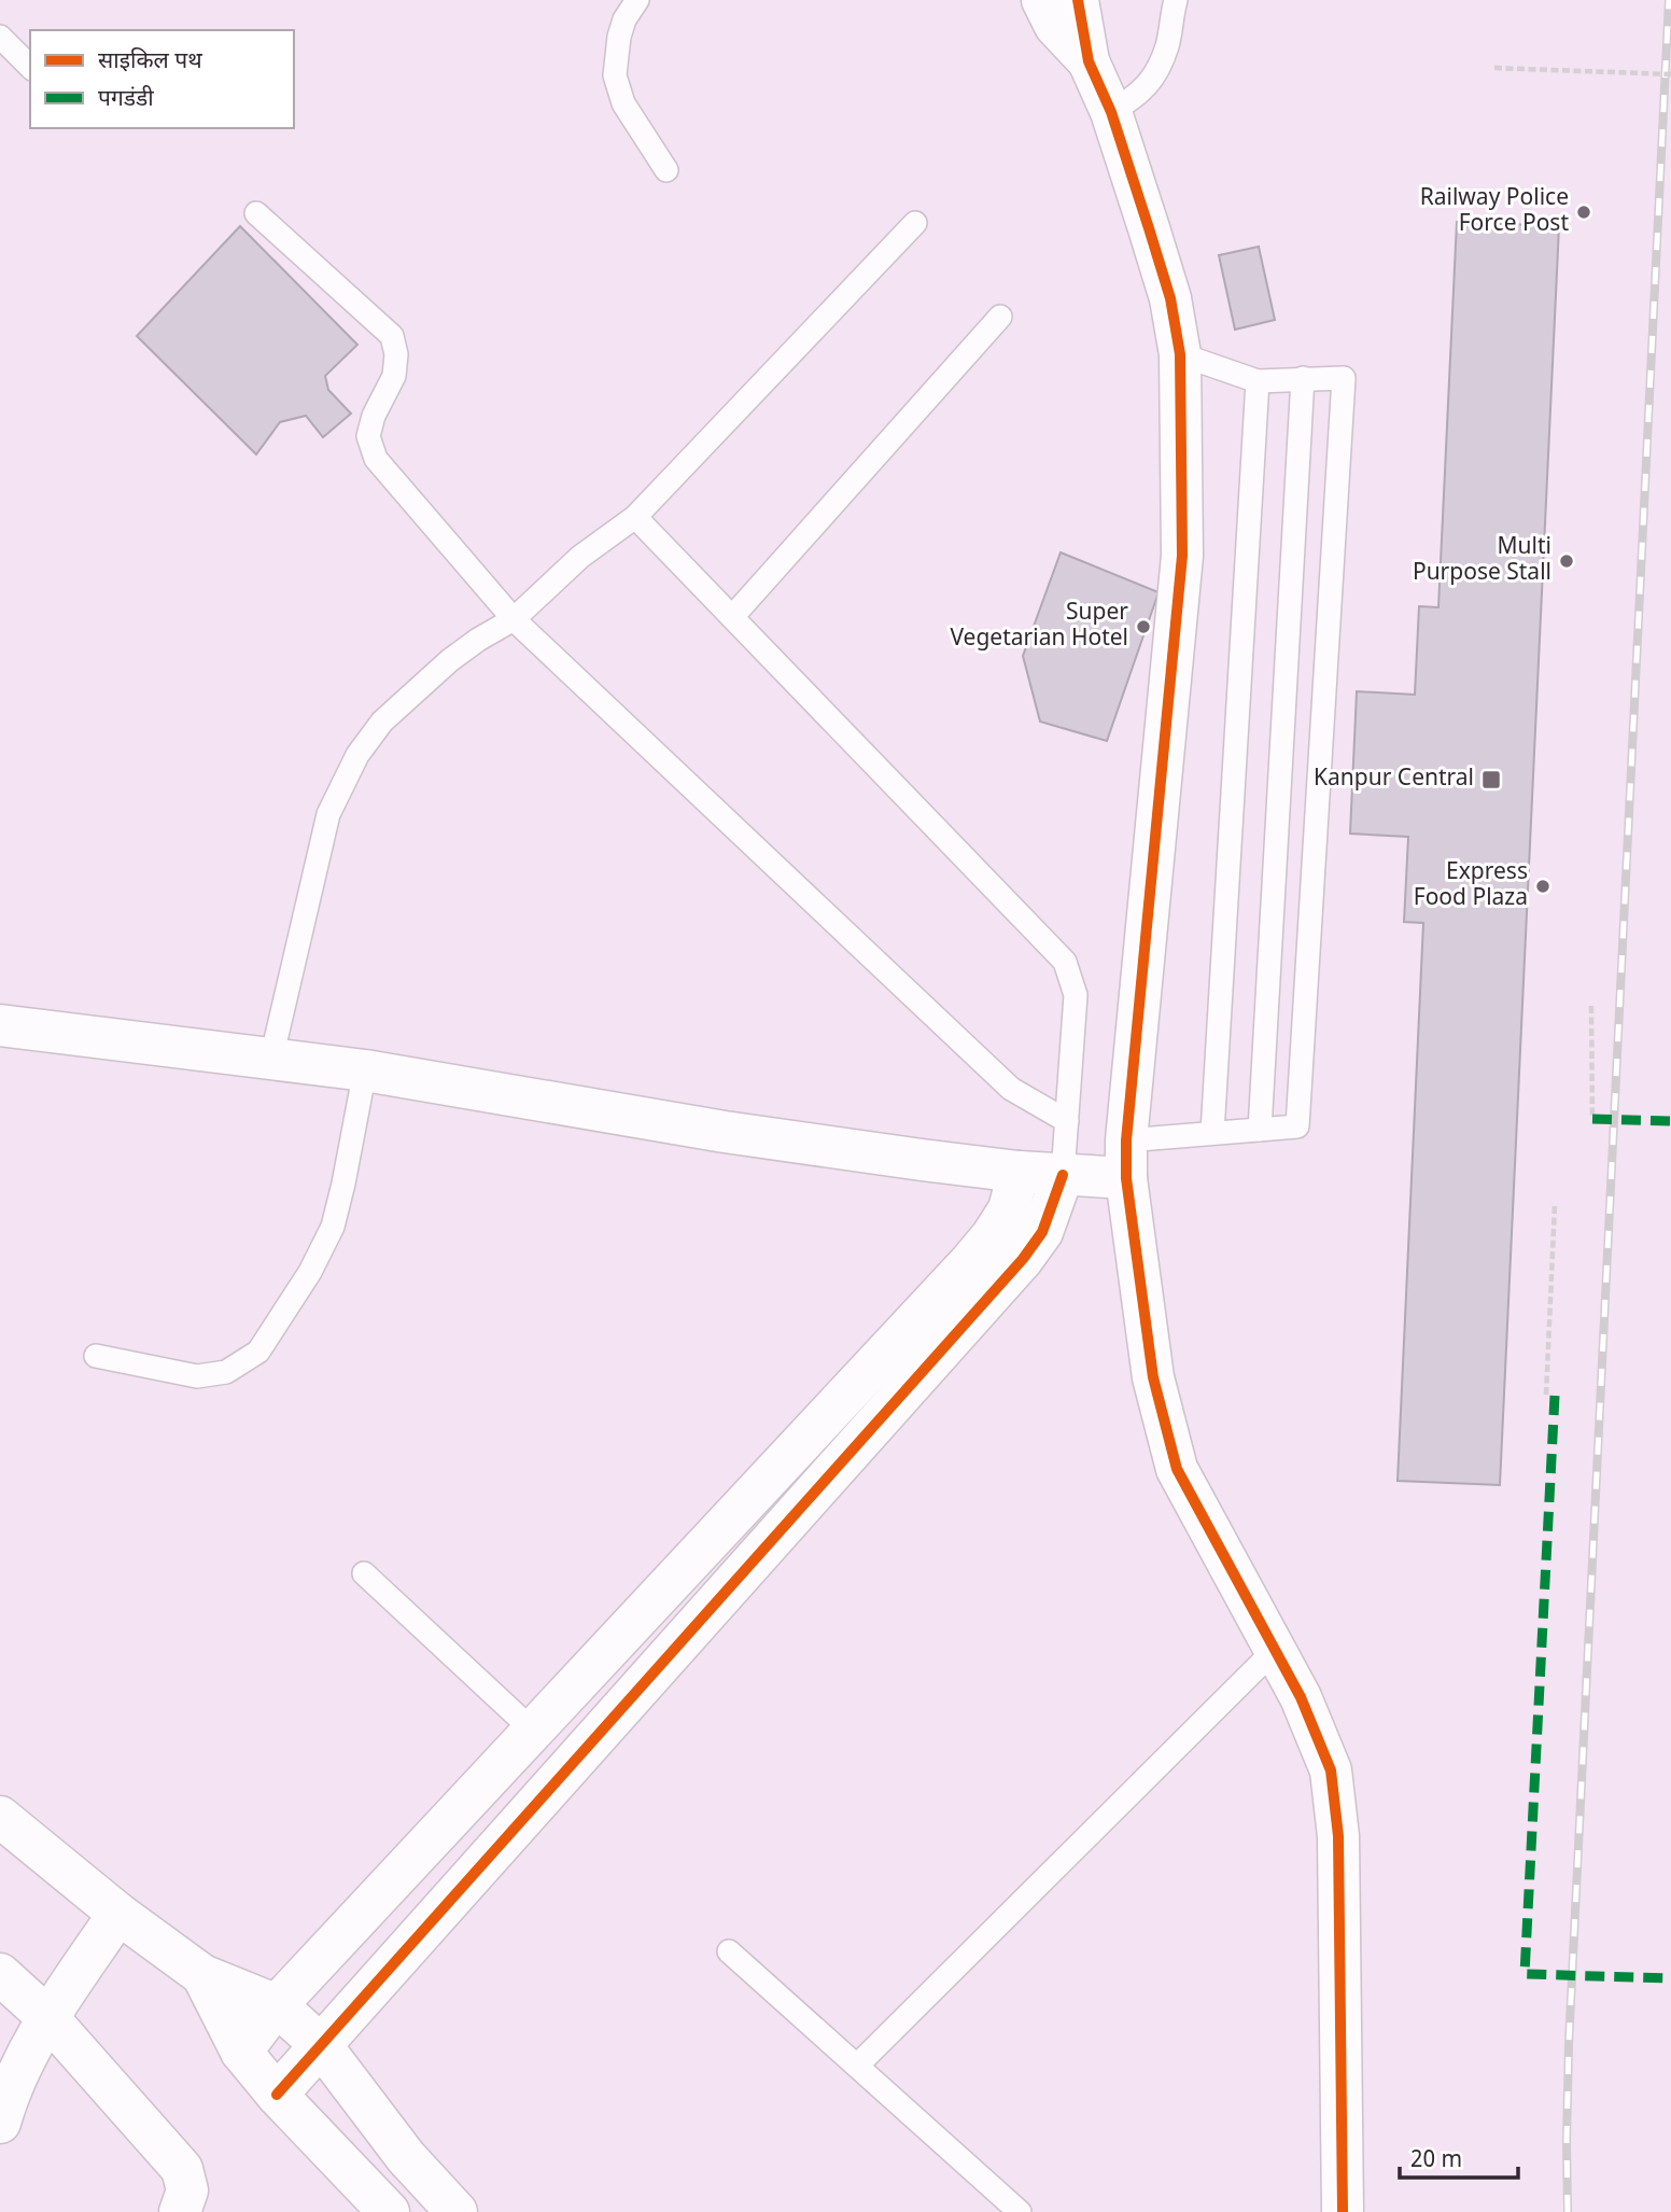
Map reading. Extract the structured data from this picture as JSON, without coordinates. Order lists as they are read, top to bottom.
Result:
{
  "places": {
    "other": [
      "Railway Police Force Post",
      "Multi Purpose Stall",
      "Super Vegetarian Hotel",
      "Express Food Plaza"
    ],
    "transit": ["Kanpur Central"]
  },
  "legend": ["साइकिल पथ", "पगडंडी"],
  "scale_bar": "20 m"
}
